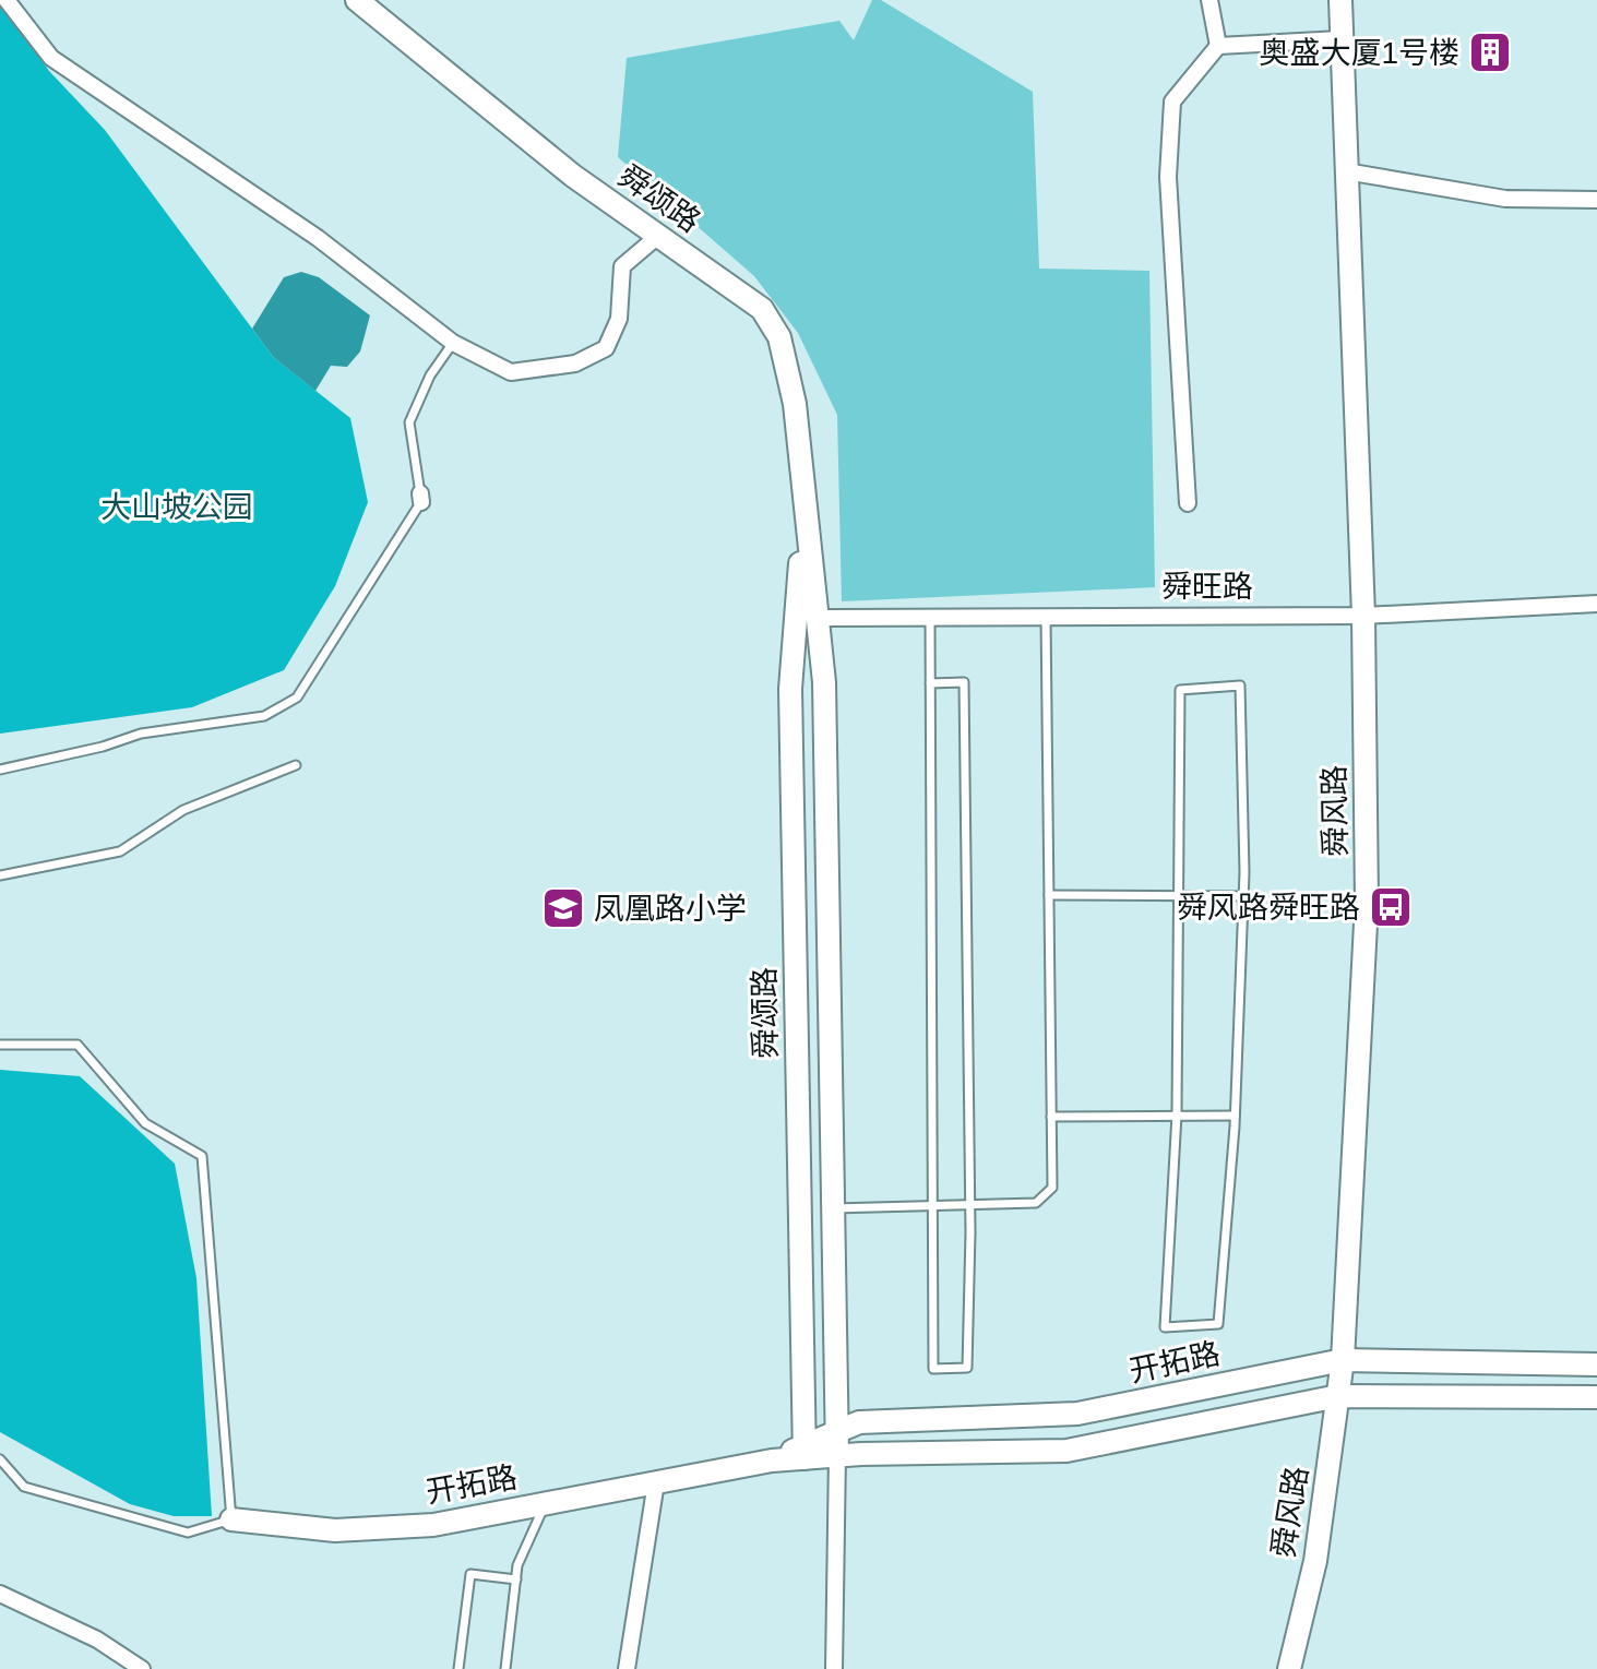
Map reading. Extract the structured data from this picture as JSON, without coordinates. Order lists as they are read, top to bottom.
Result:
{
  "streets": {
    "main road": ["舜颂路", "舜风路", "开拓路"],
    "street": ["舜旺路"]
  },
  "crossings": [
    ["舜颂路", "舜旺路"],
    ["舜颂路", "开拓路"],
    ["舜旺路", "舜风路"],
    ["舜风路", "开拓路"]
  ],
  "parks": ["大山坡公园"],
  "places": {
    "building": ["奥盛大厦1号楼"],
    "bus stop": ["舜风路舜旺路"],
    "school or university": ["凤凰路小学"]
  }
}
